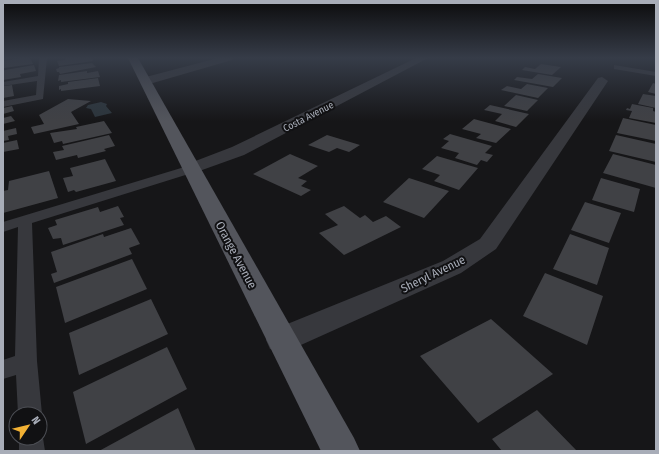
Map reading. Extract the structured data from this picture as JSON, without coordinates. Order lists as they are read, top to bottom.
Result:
{
  "streets": {
    "main road": ["Orange Avenue"],
    "street": ["Costa Avenue", "Sheryl Avenue"]
  },
  "crossings": [
    ["Costa Avenue", "Orange Avenue"],
    ["Orange Avenue", "Sheryl Avenue"]
  ],
  "north": "top right"
}
